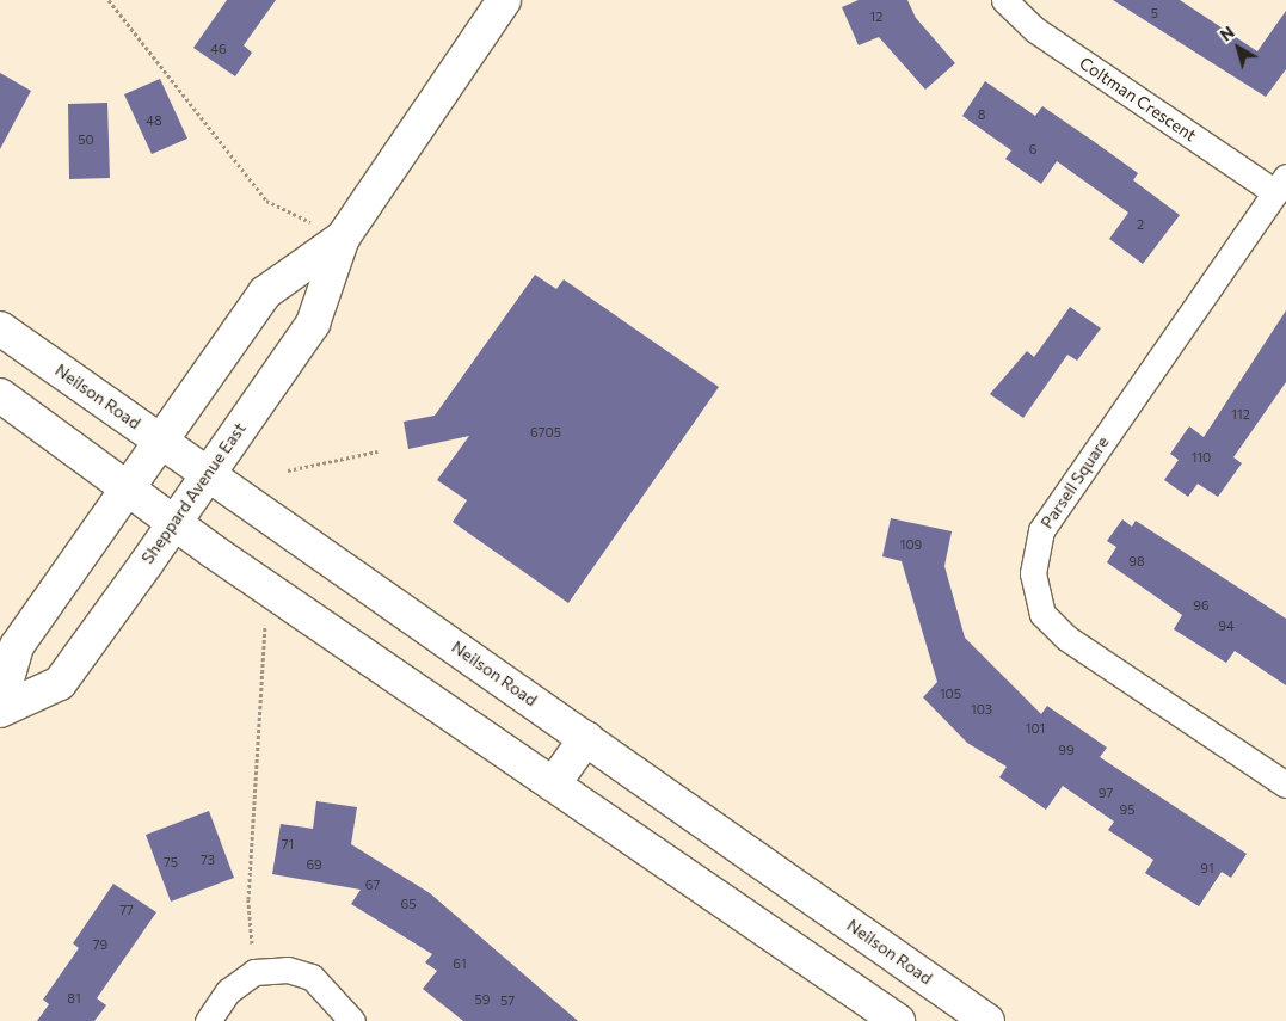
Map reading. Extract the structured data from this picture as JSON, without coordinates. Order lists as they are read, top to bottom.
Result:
{
  "streets": {
    "main road": ["Neilson Road", "Sheppard Avenue East"],
    "street": ["Coltman Crescent", "Parsell Square"]
  },
  "crossings": [
    ["Coltman Crescent", "Parsell Square"],
    ["Neilson Road", "Sheppard Avenue East"]
  ],
  "house_numbers": [
    "5",
    "12",
    "46",
    "8",
    "48",
    "50",
    "6",
    "2",
    "112",
    "6705",
    "110",
    "109",
    "98",
    "96",
    "94",
    "105",
    "103",
    "101",
    "99",
    "97",
    "95",
    "71",
    "73",
    "75",
    "69",
    "91",
    "67",
    "65",
    "77",
    "79",
    "61",
    "81",
    "59",
    "57"
  ],
  "north": "top left"
}
